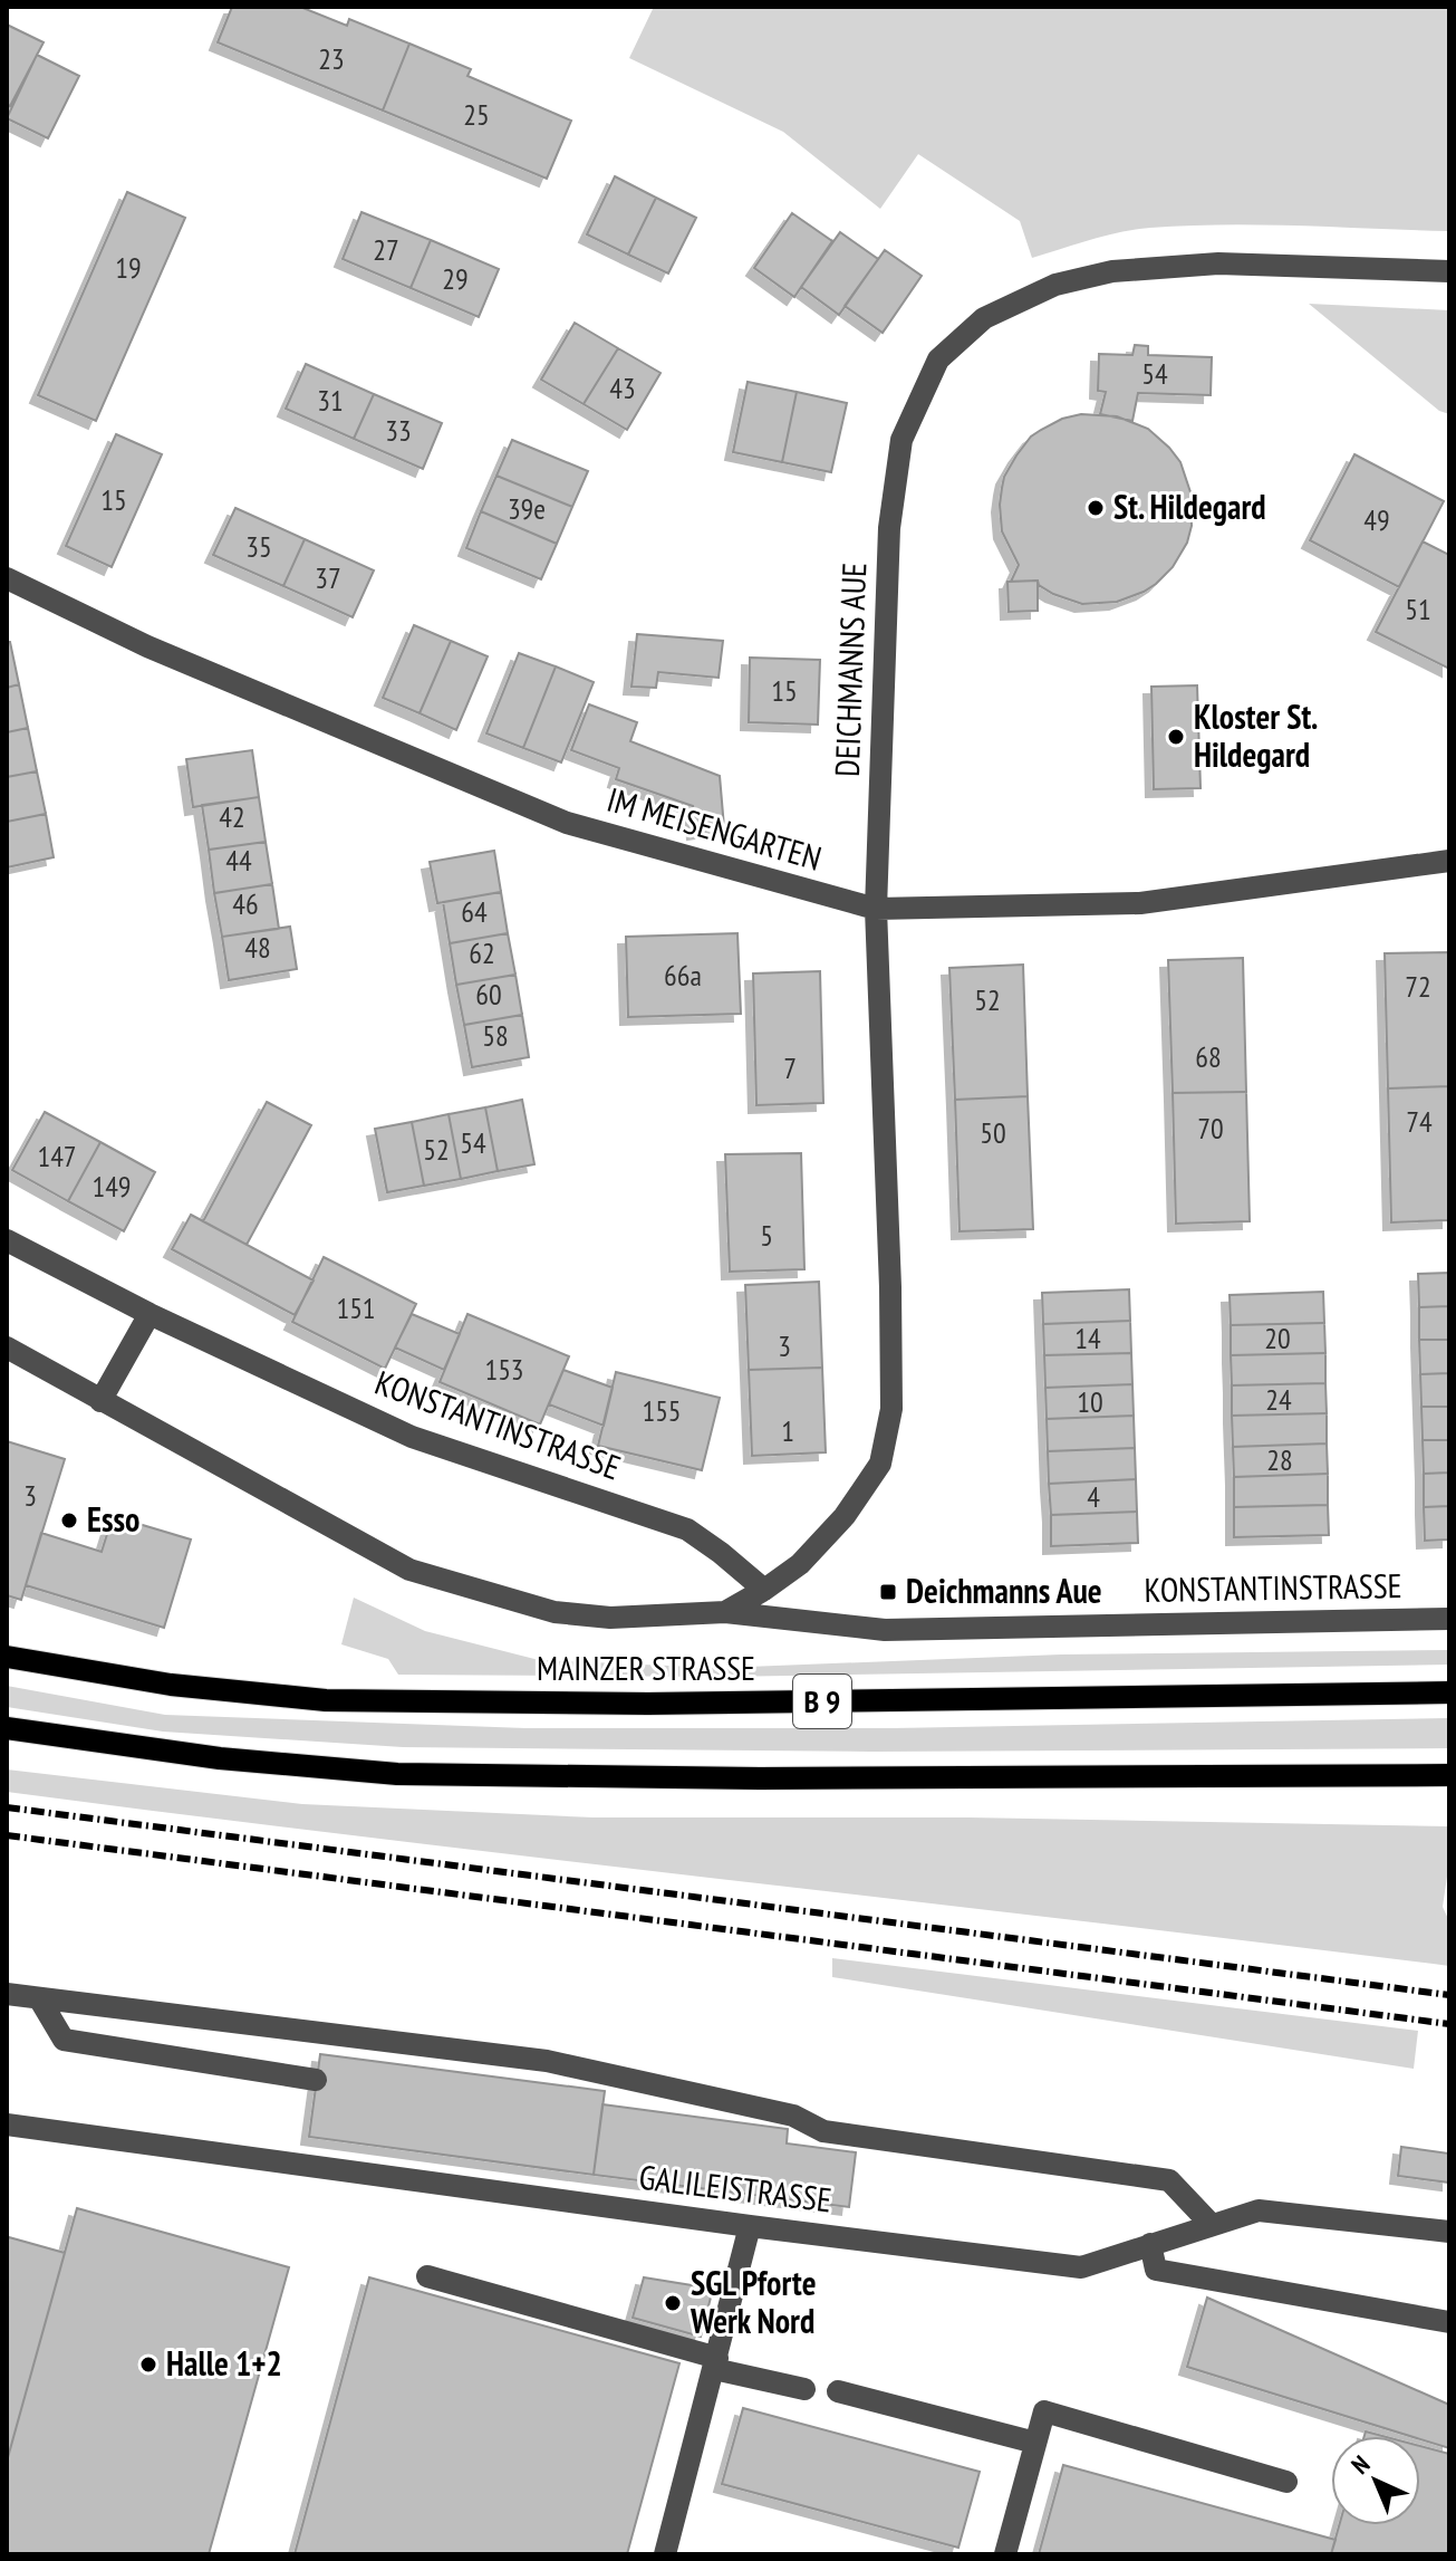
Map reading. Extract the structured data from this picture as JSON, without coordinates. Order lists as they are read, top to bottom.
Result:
{
  "streets": {
    "main road": ["MAINZER STRASSE", "B 9"],
    "street": [
      "DEICHMANNS AUE",
      "IM MEISENGARTEN",
      "KONSTANTINSTRASSE",
      "GALILEISTRASSE"
    ]
  },
  "crossings": [
    ["DEICHMANNS AUE", "IM MEISENGARTEN"],
    ["DEICHMANNS AUE", "KONSTANTINSTRASSE"]
  ],
  "places": {
    "other": [
      "St. Hildegard",
      "Kloster St. Hildegard",
      "Esso",
      "SGL Pforte Werk Nord",
      "Halle 1+2"
    ],
    "transit": ["Deichmanns Aue"]
  },
  "house_numbers": [
    "23",
    "25",
    "27",
    "19",
    "29",
    "54",
    "43",
    "31",
    "33",
    "15",
    "39e",
    "49",
    "35",
    "37",
    "51",
    "15",
    "42",
    "44",
    "46",
    "64",
    "48",
    "62",
    "66a",
    "72",
    "60",
    "52",
    "58",
    "68",
    "7",
    "74",
    "70",
    "50",
    "54",
    "52",
    "147",
    "149",
    "5",
    "151",
    "14",
    "20",
    "3",
    "153",
    "24",
    "10",
    "155",
    "1",
    "28",
    "3",
    "4"
  ],
  "north": "top left"
}
